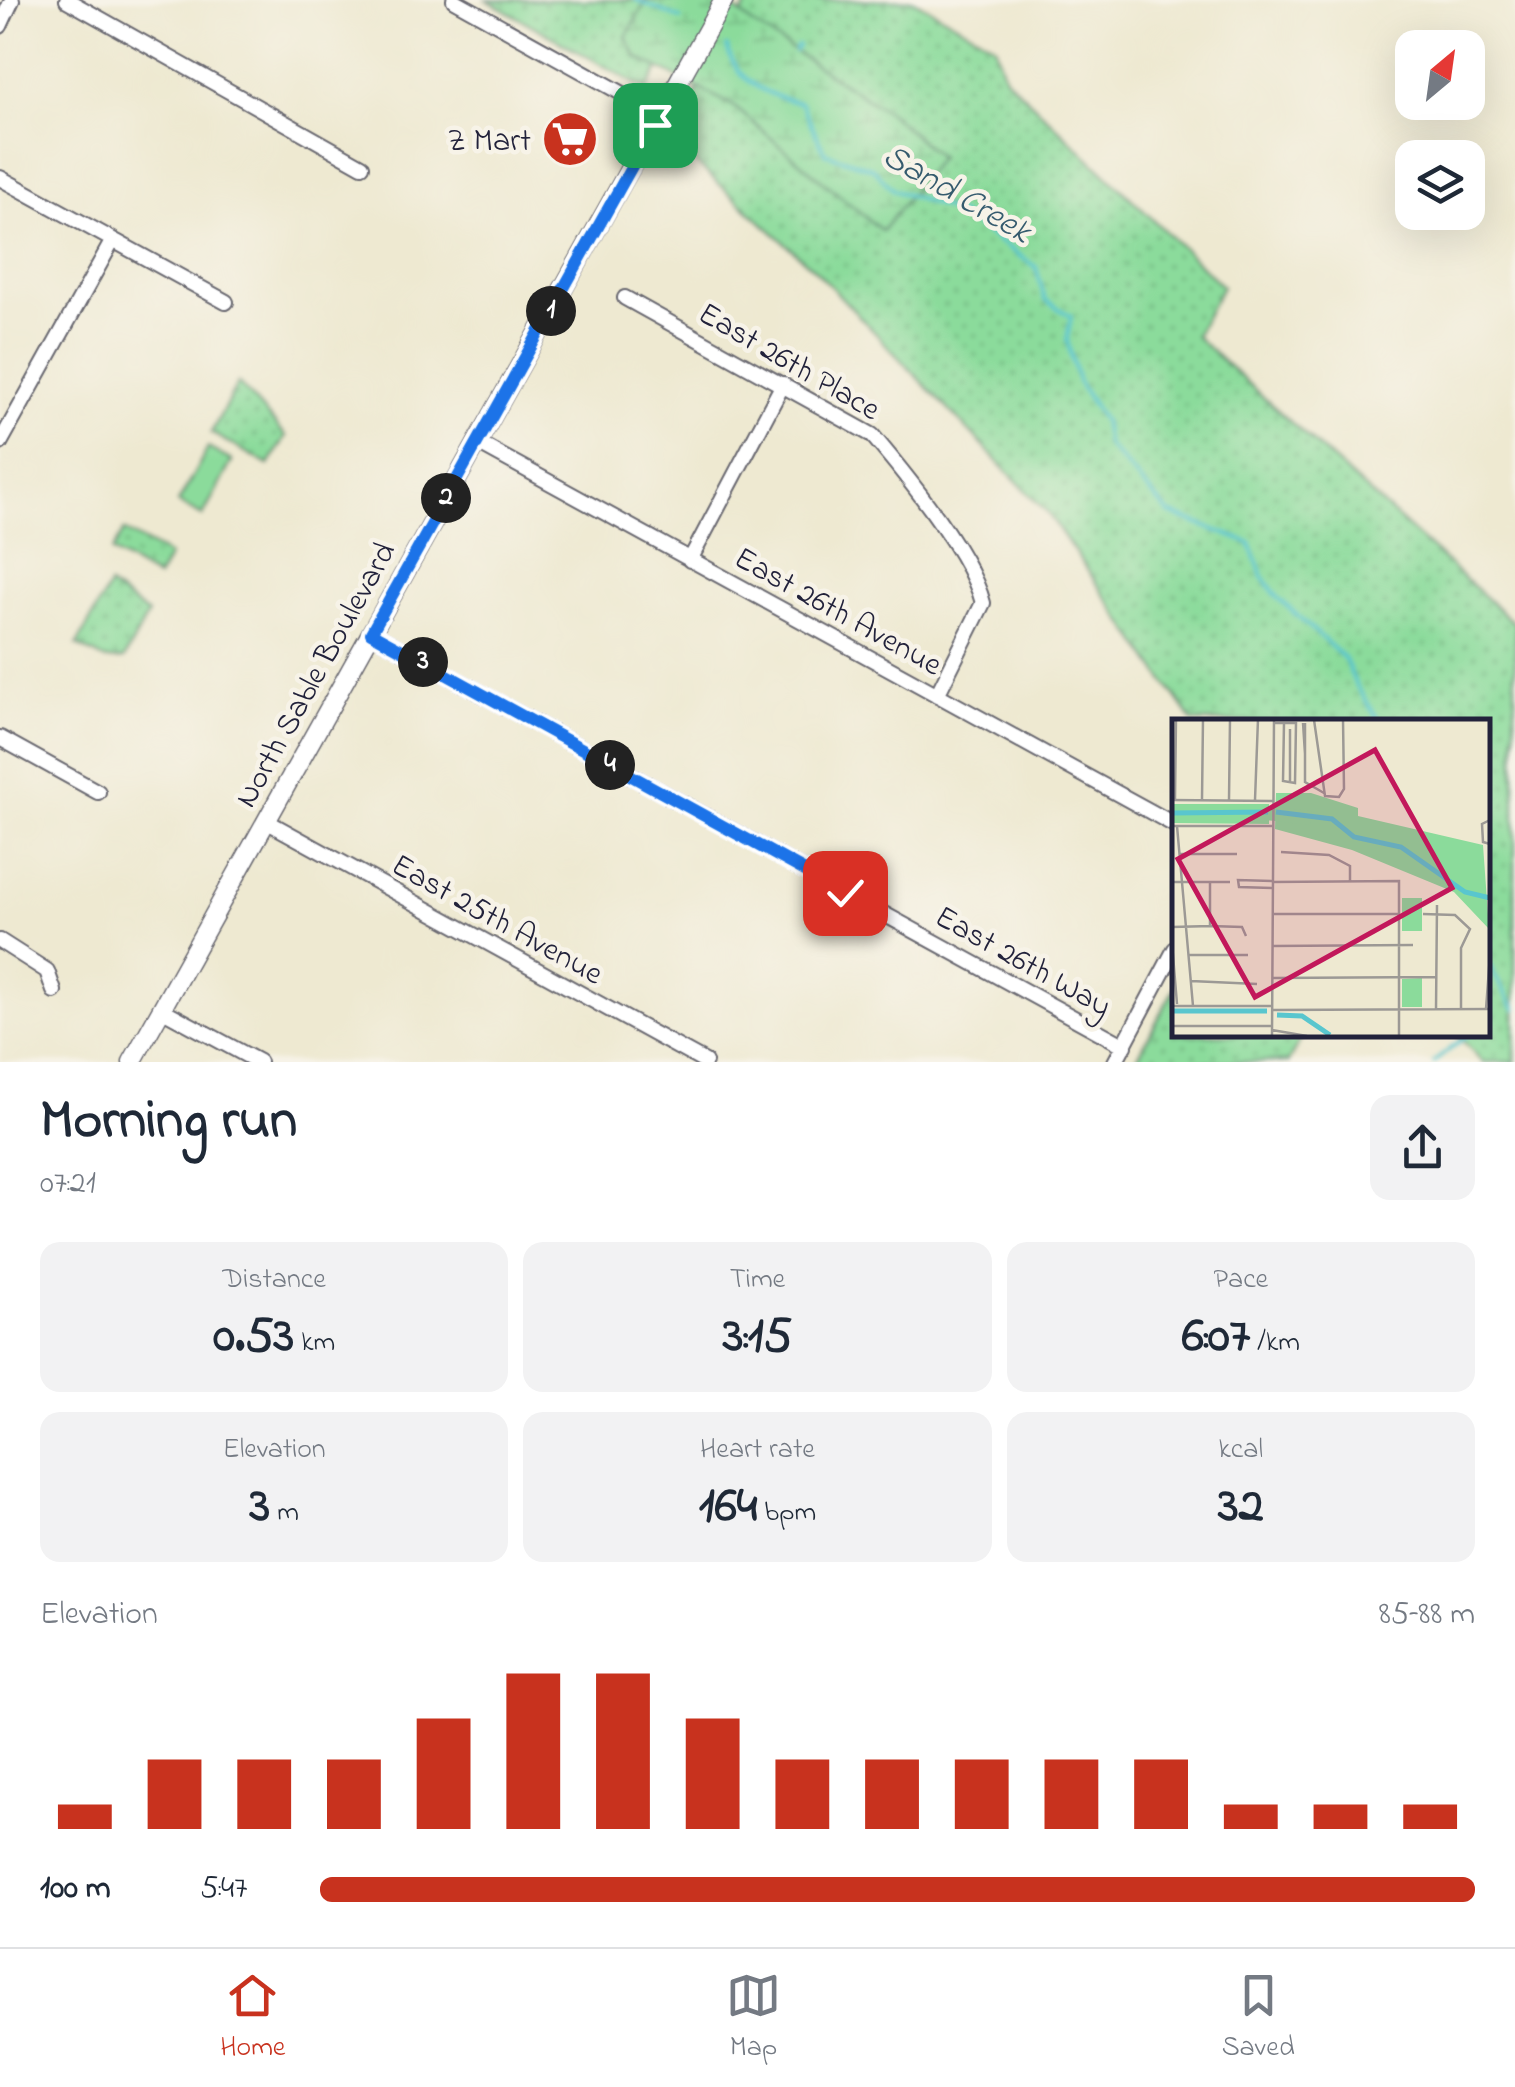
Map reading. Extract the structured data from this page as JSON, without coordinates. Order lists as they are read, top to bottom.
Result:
{
  "streets": {
    "street": [
      "East 26th Place",
      "East 26th Avenue",
      "North Sable Boulevard",
      "East 25th Avenue",
      "East 26th Way"
    ]
  },
  "crossings": [
    ["East 26th Place", "East 26th Avenue"],
    ["East 26th Avenue", "North Sable Boulevard"],
    ["North Sable Boulevard", "East 25th Avenue"],
    ["North Sable Boulevard", "East 26th Way"]
  ],
  "water": ["Sand Creek"],
  "places": {
    "supermarket": ["Z Mart"]
  },
  "north": "top right",
  "page": {
    "pins": [
      "1",
      "2",
      "3",
      "4"
    ],
    "heading": ["Morning run", "07:21"],
    "stats": [
      ["Distance", "0.53 km"],
      ["Time", "3:15"],
      ["Pace", "6:07 /km"],
      ["Elevation", "3 m"],
      ["Heart rate", "164 bpm"],
      ["kcal", "32"]
    ],
    "chart": ["Elevation", "85–88 m"],
    "list": [
      {
        "name": "100 m",
        "note": "5:47"
      }
    ],
    "tabs": ["Home", "Map", "Saved"]
  }
}
